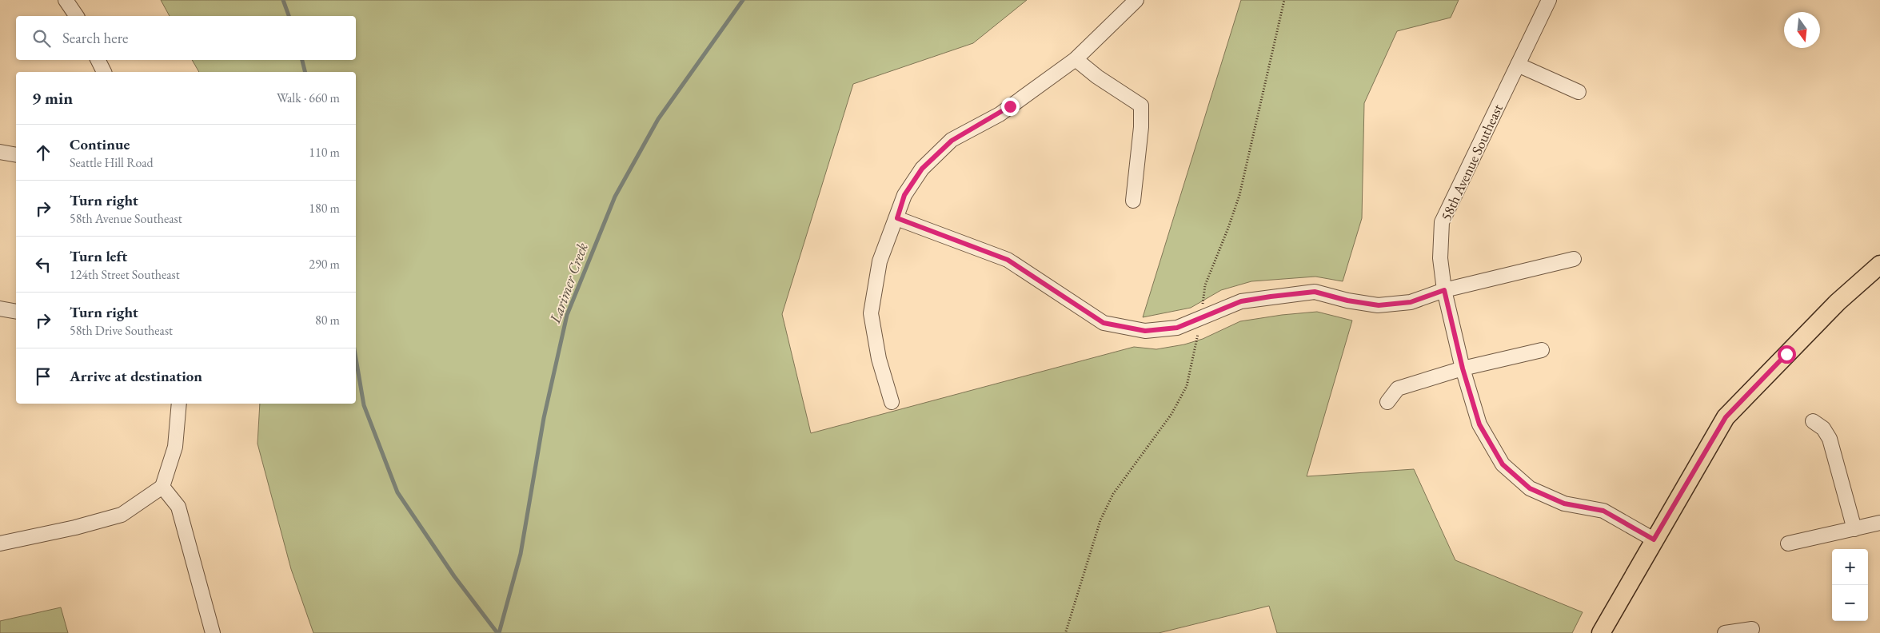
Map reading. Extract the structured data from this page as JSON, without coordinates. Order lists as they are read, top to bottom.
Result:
{
  "streets": {
    "street": ["58th Avenue Southeast"]
  },
  "water": ["Larimer Creek"],
  "north": "bottom",
  "page": {
    "search": "Search here",
    "heading": ["9 min", "Walk · 660 m"],
    "list": [
      ["Continue", "Seattle Hill Road", "110 m"],
      ["Turn right", "58th Avenue Southeast", "180 m"],
      ["Turn left", "124th Street Southeast", "290 m"],
      ["Turn right", "58th Drive Southeast", "80 m"],
      "Arrive at destination"
    ],
    "map_buttons": ["+", "−"]
  }
}
